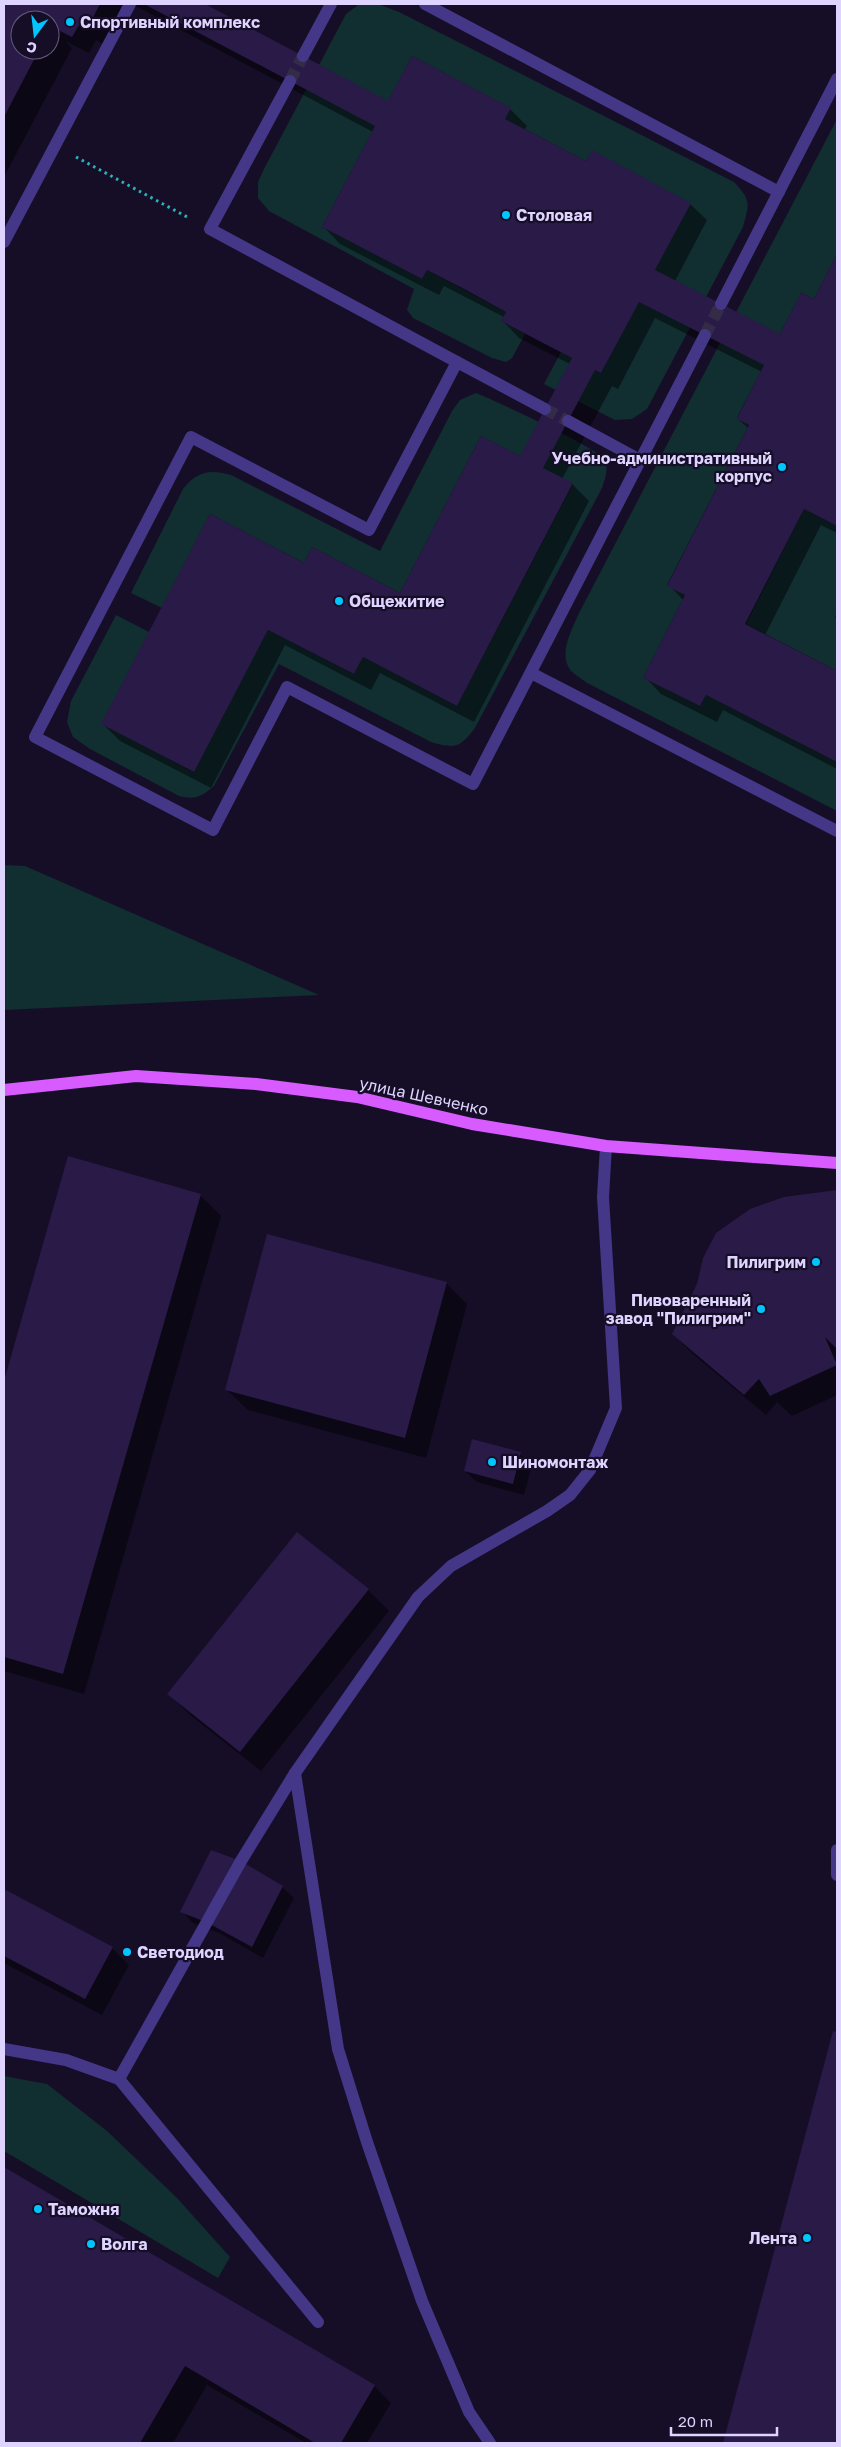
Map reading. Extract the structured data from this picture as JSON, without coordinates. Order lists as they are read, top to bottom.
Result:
{
  "streets": {
    "main road": ["улица Шевченко"]
  },
  "places": [
    "Спортивный комплекс",
    "Столовая",
    "Учебно-административный корпус",
    "Общежитие",
    "Пилигрим",
    "Пивоваренный завод \"Пилигрим\"",
    "Шиномонтаж",
    "Светодиод",
    "Таможня",
    "Лента",
    "Волга"
  ],
  "scale_bar": "20 m",
  "north": "bottom"
}
